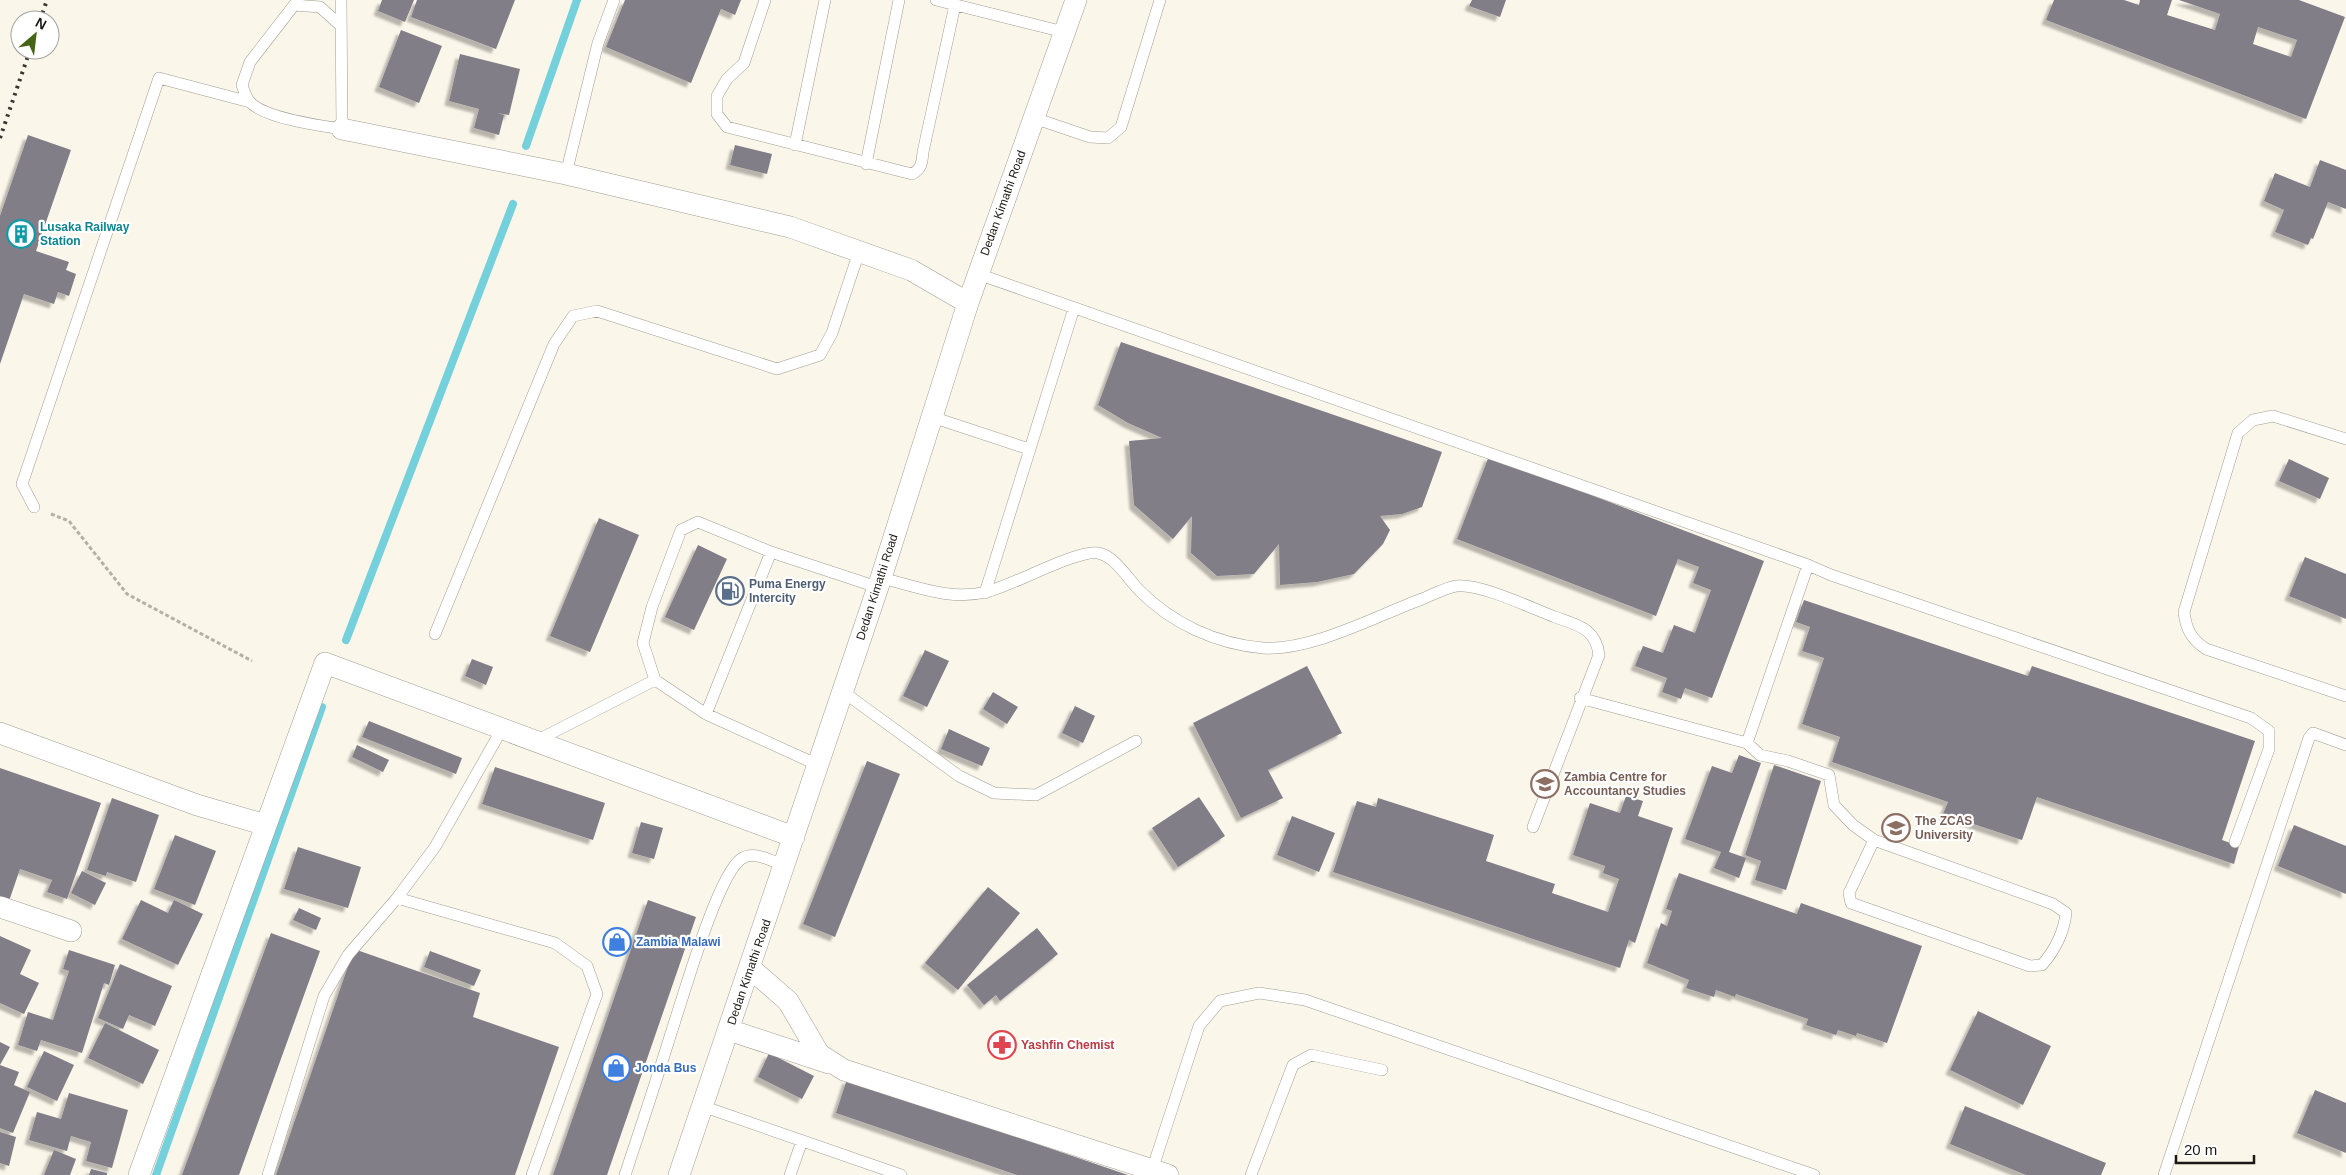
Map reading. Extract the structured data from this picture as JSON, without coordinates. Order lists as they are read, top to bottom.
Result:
{
  "streets": {
    "street": ["Dedan Kimathi Road"]
  },
  "places": {
    "building": ["Lusaka Railway Station"],
    "fuel station": ["Puma Energy Intercity"],
    "school or university": ["Zambia Centre for Accountancy Studies", "The ZCAS University"],
    "shop": ["Zambia Malawi", "Jonda Bus"],
    "pharmacy": ["Yashfin Chemist"]
  },
  "scale_bar": "20 m",
  "north": "top right"
}
